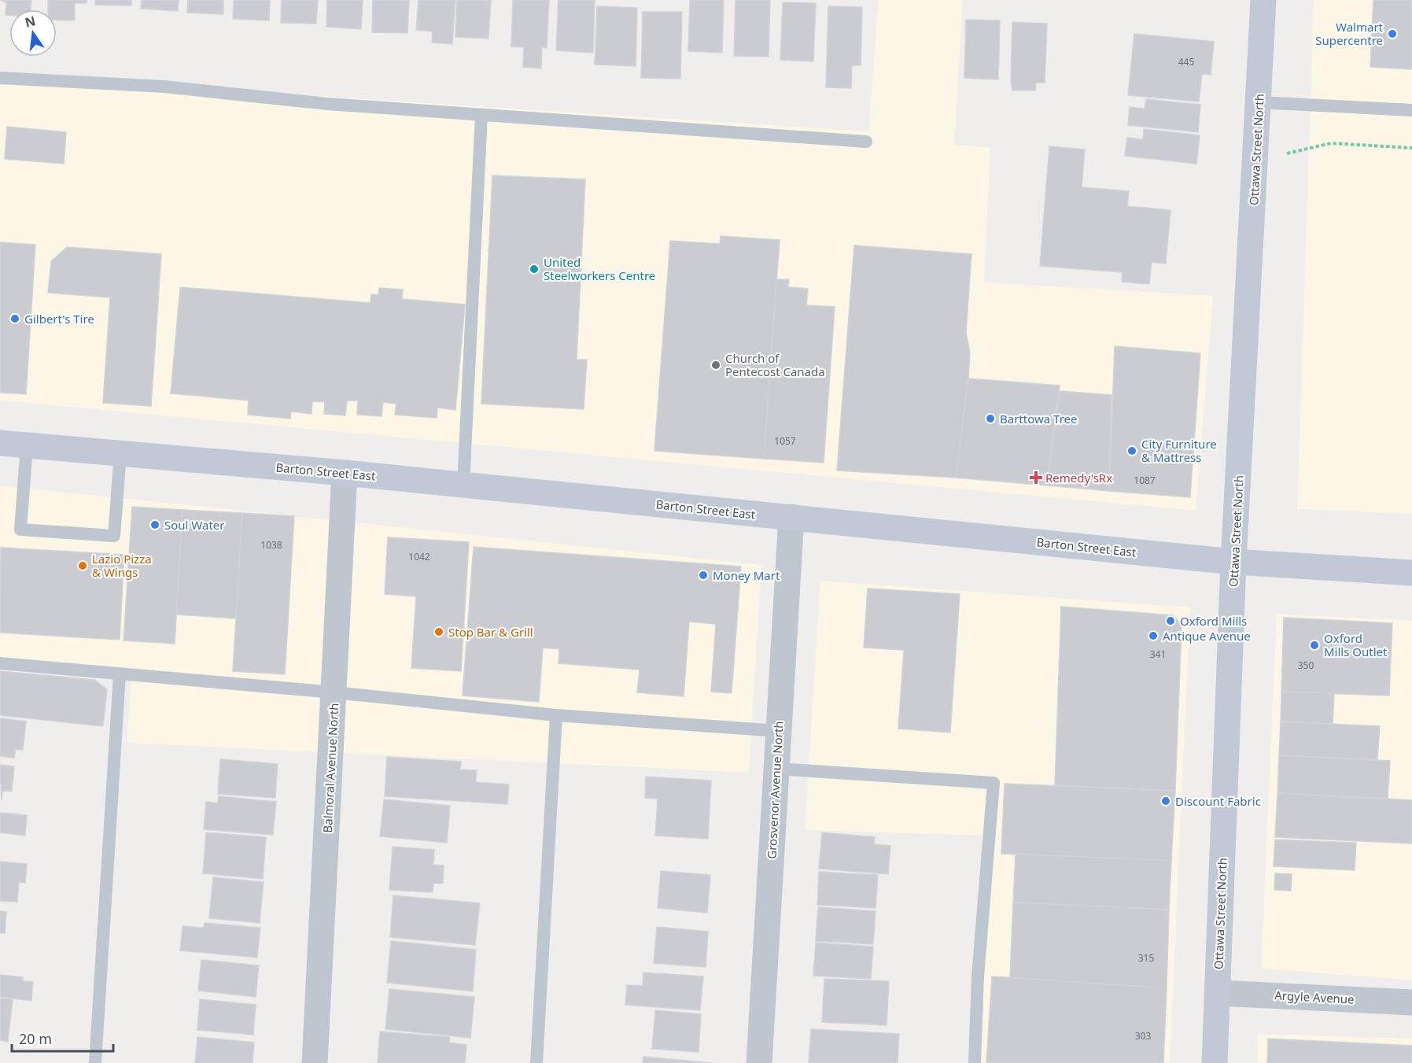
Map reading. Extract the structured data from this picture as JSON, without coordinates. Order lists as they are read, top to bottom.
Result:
{
  "streets": {
    "main road": ["Ottawa Street North", "Barton Street East"],
    "street": ["Balmoral Avenue North", "Grosvenor Avenue North", "Argyle Avenue"]
  },
  "crossings": [
    ["Ottawa Street North", "Barton Street East"],
    ["Ottawa Street North", "Argyle Avenue"],
    ["Barton Street East", "Balmoral Avenue North"],
    ["Barton Street East", "Grosvenor Avenue North"]
  ],
  "places": {
    "other": [
      "Walmart Supercentre",
      "United Steelworkers Centre",
      "Gilbert's Tire",
      "Church of Pentecost Canada",
      "Barttowa Tree",
      "City Furniture & Mattress",
      "Soul Water",
      "Lazio Pizza & Wings",
      "Money Mart",
      "Oxford Mills",
      "Stop Bar & Grill",
      "Antique Avenue",
      "Oxford Mills Outlet",
      "Discount Fabric"
    ],
    "health": ["Remedy'sRx"]
  },
  "house_numbers": [
    "445",
    "1057",
    "1087",
    "1038",
    "1042",
    "341",
    "350",
    "315",
    "303"
  ],
  "scale_bar": "20 m",
  "north": "top"
}
